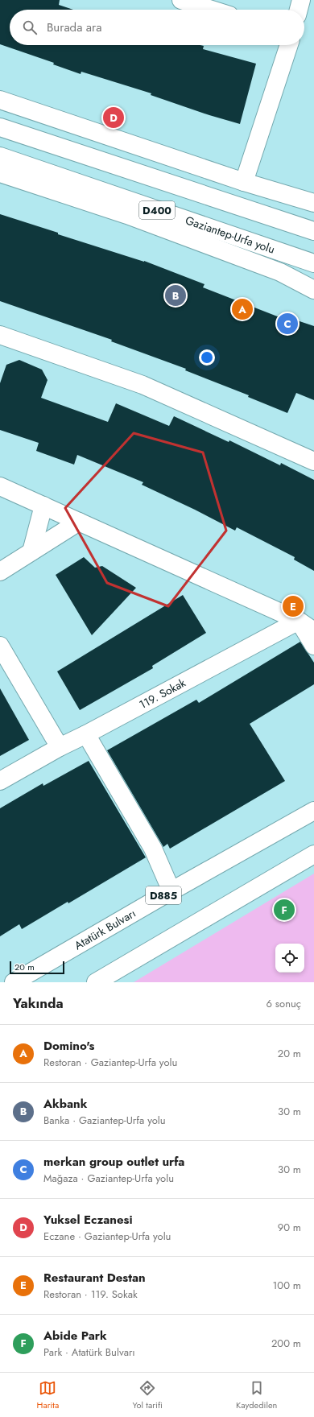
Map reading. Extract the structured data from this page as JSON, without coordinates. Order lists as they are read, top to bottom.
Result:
{
  "streets": {
    "main road": [
      "D400",
      "Gaziantep-Urfa yolu",
      "119. Sokak",
      "D885",
      "Atatürk Bulvarı"
    ]
  },
  "scale_bar": "20 m",
  "page": {
    "search": "Burada ara",
    "pins": [
      "D",
      "B",
      "A",
      "C",
      "E",
      "F"
    ],
    "scale": "20 m",
    "heading": ["Yakında", "6 sonuç"],
    "list": [
      {
        "mark": "A",
        "name": "Domino's",
        "note": "Restoran · Gaziantep-Urfa yolu",
        "value": "20 m"
      },
      {
        "mark": "B",
        "name": "Akbank",
        "note": "Banka · Gaziantep-Urfa yolu",
        "value": "30 m"
      },
      {
        "mark": "C",
        "name": "merkan group outlet urfa",
        "note": "Mağaza · Gaziantep-Urfa yolu",
        "value": "30 m"
      },
      {
        "mark": "D",
        "name": "Yuksel Eczanesi",
        "note": "Eczane · Gaziantep-Urfa yolu",
        "value": "90 m"
      },
      {
        "mark": "E",
        "name": "Restaurant Destan",
        "note": "Restoran · 119. Sokak",
        "value": "100 m"
      },
      {
        "mark": "F",
        "name": "Abide Park",
        "note": "Park · Atatürk Bulvarı",
        "value": "200 m"
      }
    ],
    "nav": ["Harita", "Yol tarifi", "Kaydedilen"]
  }
}
